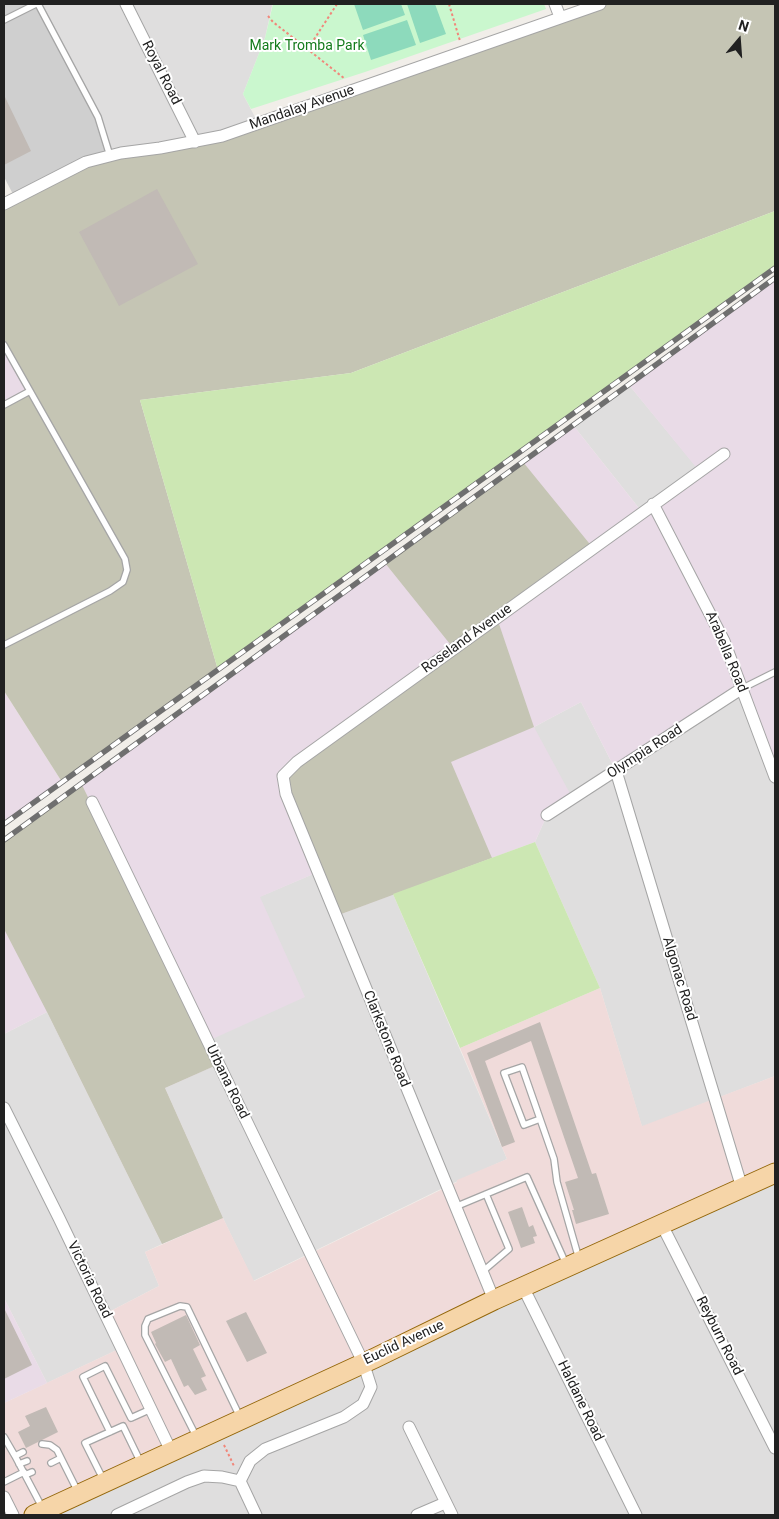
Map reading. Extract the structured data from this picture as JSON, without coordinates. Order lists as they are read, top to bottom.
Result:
{
  "streets": {
    "main road": ["Euclid Avenue"],
    "street": [
      "Royal Road",
      "Mandalay Avenue",
      "Roseland Avenue",
      "Arabella Road",
      "Olympia Road",
      "Algonac Road",
      "Clarkstone Road",
      "Urbana Road",
      "Victoria Road",
      "Reyburn Road",
      "Haldane Road"
    ]
  },
  "crossings": [
    ["Royal Road", "Mandalay Avenue"],
    ["Roseland Avenue", "Arabella Road"],
    ["Roseland Avenue", "Clarkstone Road"],
    ["Arabella Road", "Olympia Road"],
    ["Olympia Road", "Algonac Road"],
    ["Algonac Road", "Euclid Avenue"],
    ["Clarkstone Road", "Euclid Avenue"],
    ["Urbana Road", "Euclid Avenue"],
    ["Victoria Road", "Euclid Avenue"],
    ["Reyburn Road", "Euclid Avenue"],
    ["Euclid Avenue", "Haldane Road"]
  ],
  "parks": ["Mark Tromba Park"],
  "north": "top"
}
